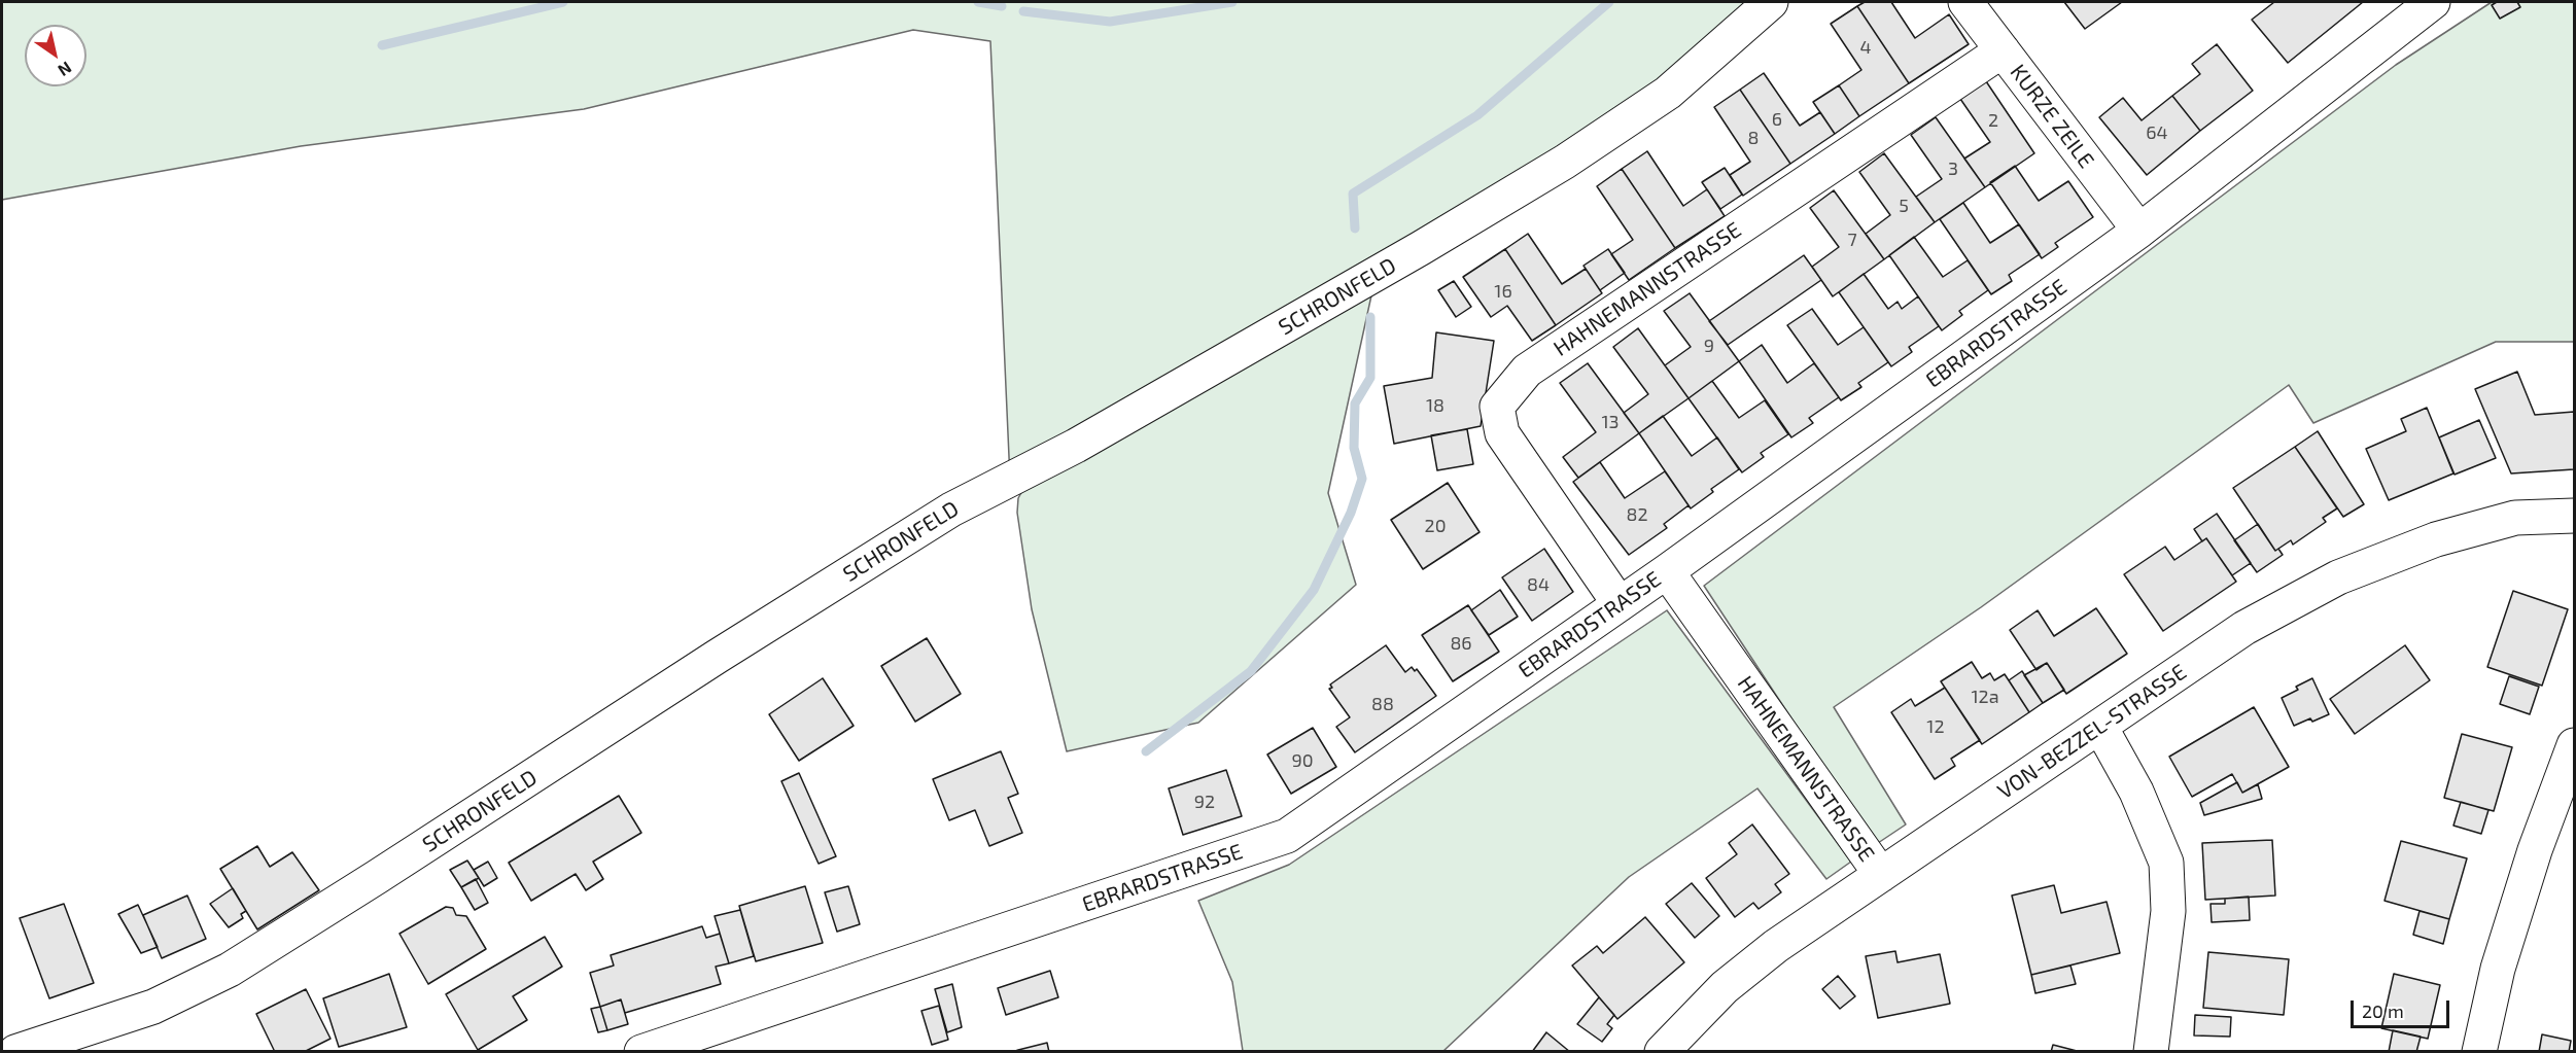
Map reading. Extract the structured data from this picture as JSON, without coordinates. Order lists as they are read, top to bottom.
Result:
{
  "streets": {
    "street": [
      "KURZE ZEILE",
      "HAHNEMANNSTRASSE",
      "SCHRONFELD",
      "EBRARDSTRASSE",
      "VON-BEZZEL-STRASSE"
    ]
  },
  "crossings": [
    ["KURZE ZEILE", "HAHNEMANNSTRASSE"],
    ["KURZE ZEILE", "EBRARDSTRASSE"],
    ["HAHNEMANNSTRASSE", "EBRARDSTRASSE"],
    ["HAHNEMANNSTRASSE", "VON-BEZZEL-STRASSE"]
  ],
  "house_numbers": [
    "4",
    "6",
    "2",
    "64",
    "8",
    "3",
    "5",
    "7",
    "16",
    "9",
    "18",
    "13",
    "82",
    "20",
    "84",
    "86",
    "12a",
    "88",
    "12",
    "90",
    "92"
  ],
  "scale_bar": "20 m",
  "north": "bottom right"
}
